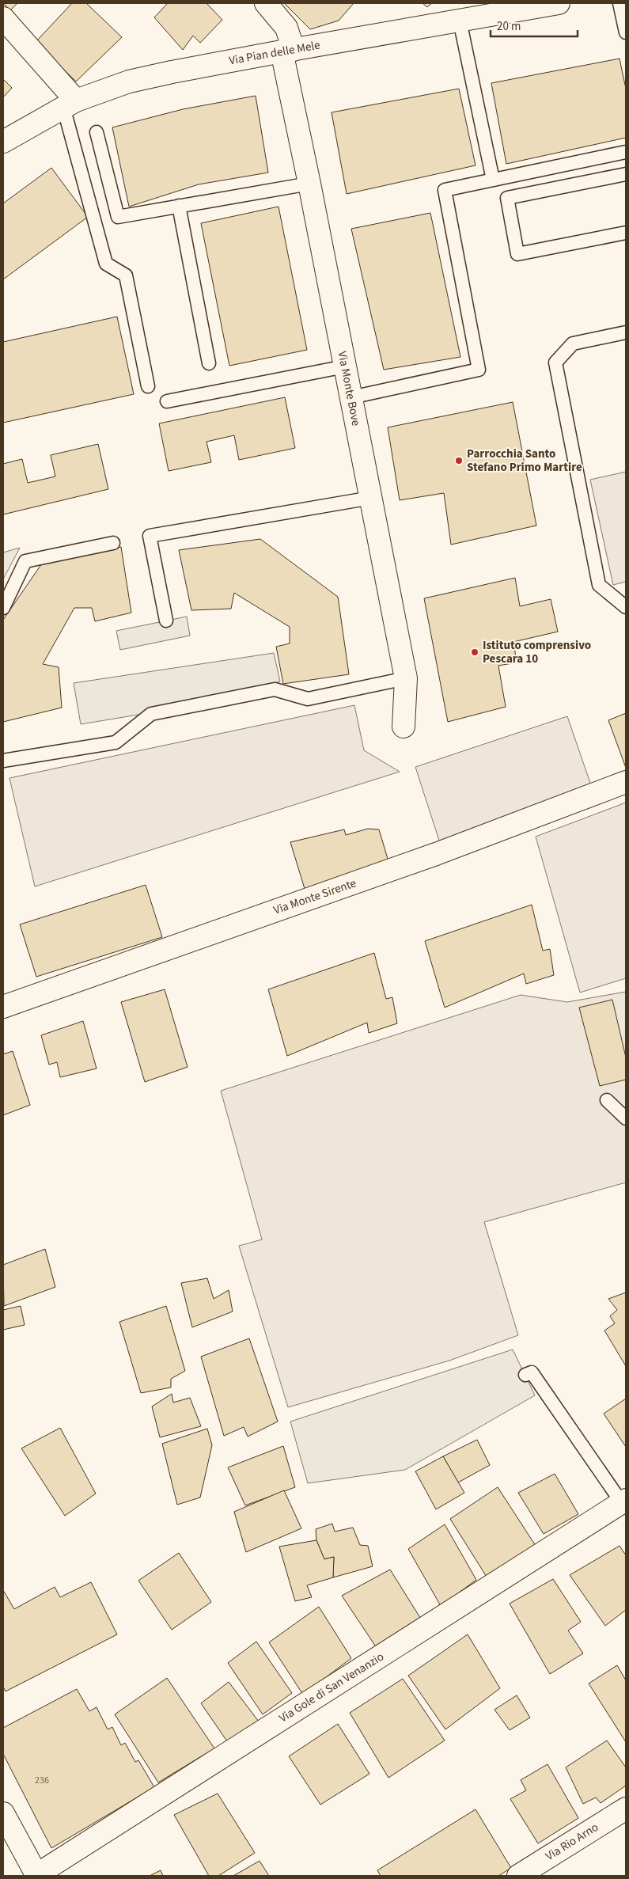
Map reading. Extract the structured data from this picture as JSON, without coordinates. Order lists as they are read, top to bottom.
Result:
{
  "streets": {
    "street": [
      "Via Pian delle Mele",
      "Via Monte Bove",
      "Via Monte Sirente",
      "Via Gole di San Venanzio",
      "Via Rio Arno"
    ]
  },
  "crossings": [
    ["Via Pian delle Mele", "Via Monte Bove"]
  ],
  "places": ["Parrocchia Santo Stefano Primo Martire", "Istituto comprensivo Pescara 10"],
  "house_numbers": ["236"],
  "scale_bar": "20 m"
}
